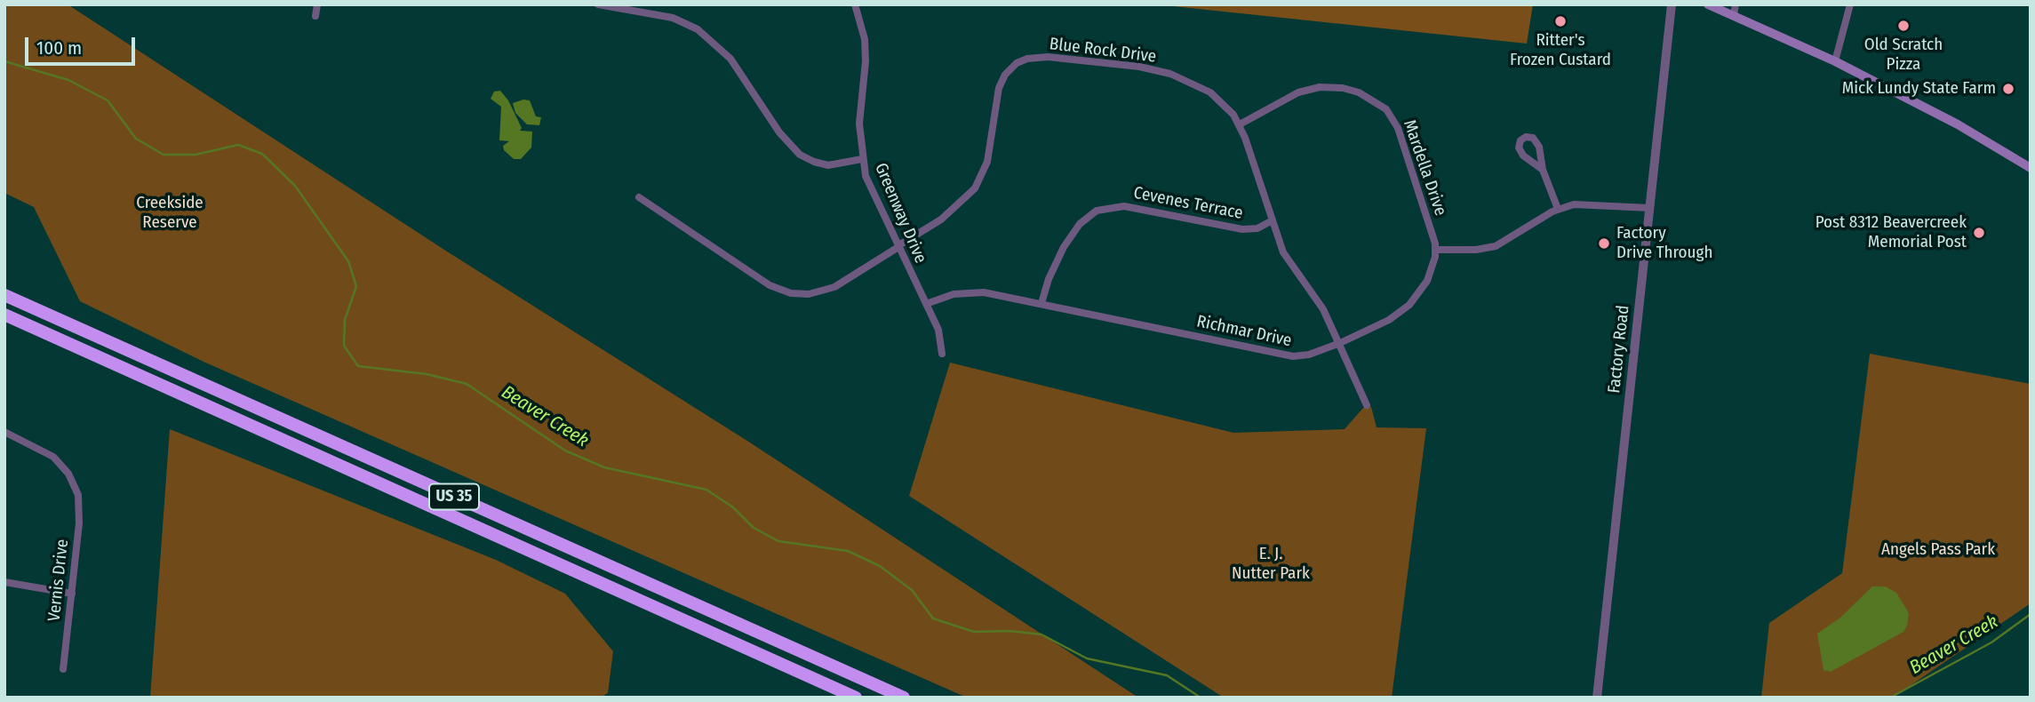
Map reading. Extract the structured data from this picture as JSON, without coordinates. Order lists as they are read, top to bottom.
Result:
{
  "streets": {
    "highway": ["US 35"],
    "street": [
      "Blue Rock Drive",
      "Mardella Drive",
      "Cevenes Terrace",
      "Greenway Drive",
      "Richmar Drive",
      "Factory Road",
      "Vernis Drive"
    ]
  },
  "crossings": [
    ["Blue Rock Drive", "Mardella Drive"],
    ["Blue Rock Drive", "Cevenes Terrace"],
    ["Blue Rock Drive", "Greenway Drive"],
    ["Blue Rock Drive", "Richmar Drive"],
    ["Mardella Drive", "Richmar Drive"],
    ["Cevenes Terrace", "Richmar Drive"],
    ["Greenway Drive", "Richmar Drive"]
  ],
  "water": ["Beaver Creek"],
  "parks": ["Creekside Reserve", "Angels Pass Park", "E. J. Nutter Park"],
  "places": [
    "Ritter's Frozen Custard",
    "Old Scratch Pizza",
    "Mick Lundy State Farm",
    "Post 8312 Beavercreek Memorial Post",
    "Factory Drive Through"
  ],
  "scale_bar": "100 m"
}
